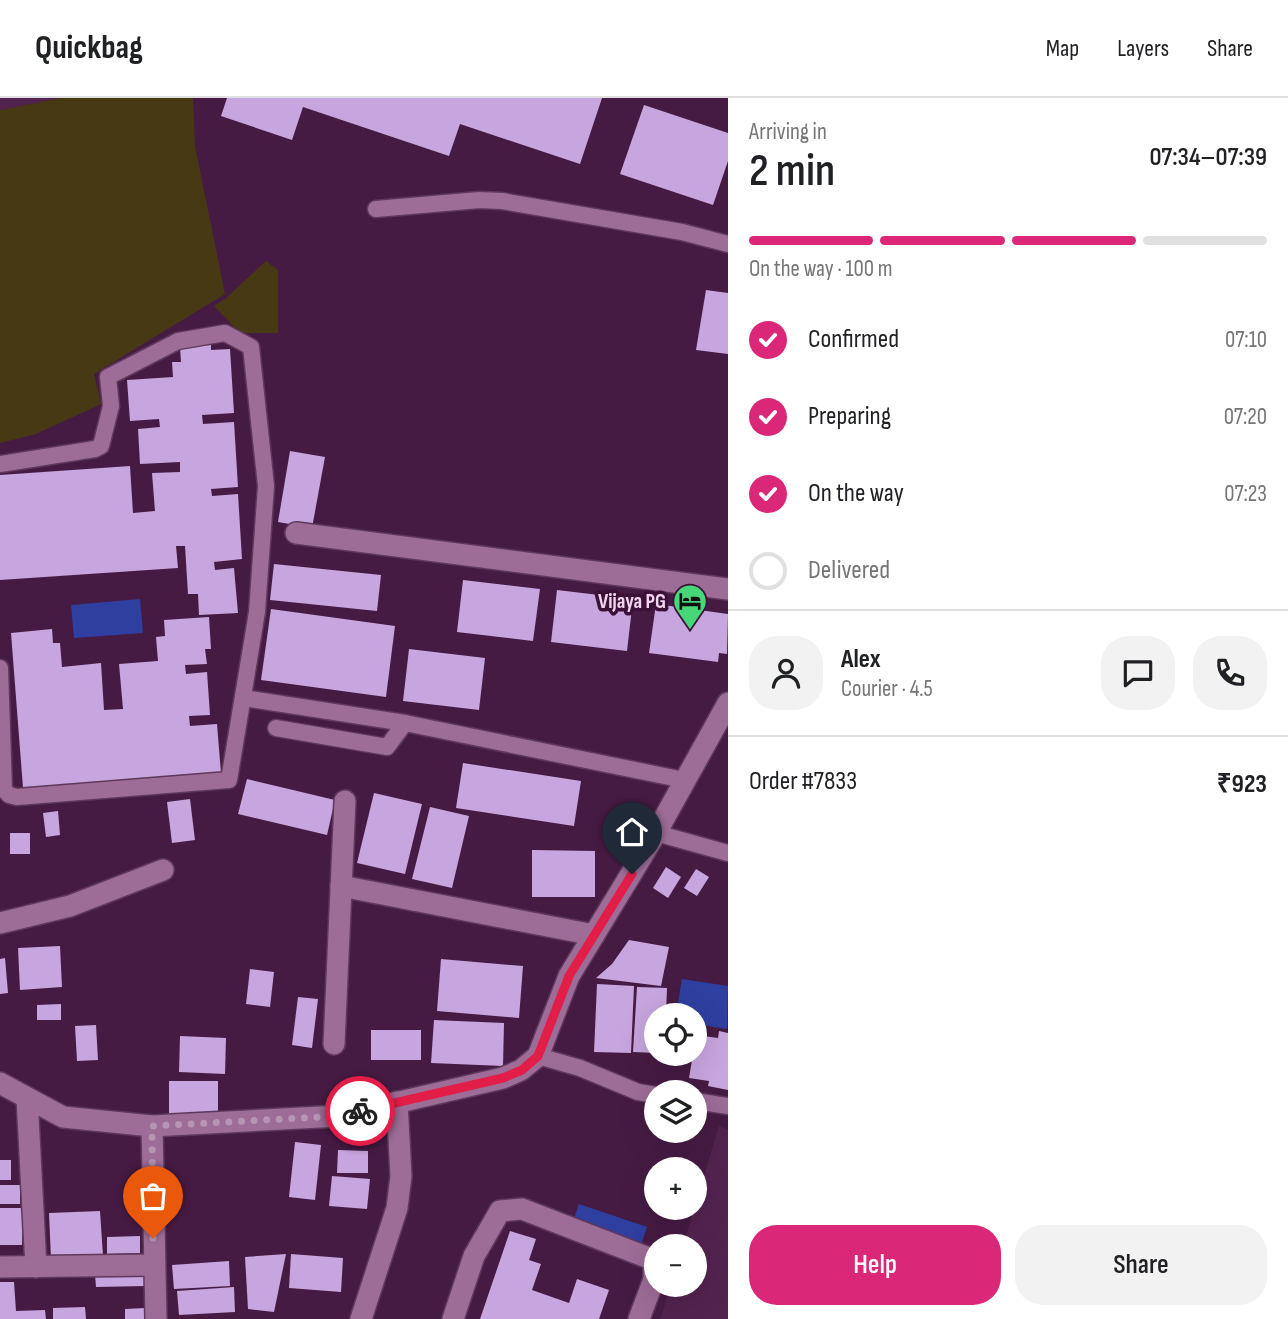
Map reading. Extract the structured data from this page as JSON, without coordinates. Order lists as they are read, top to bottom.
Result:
{
  "places": {
    "hotel": ["Vijaya PG"]
  },
  "page": {
    "header": "Quickbag",
    "nav": ["Map", "Layers", "Share"],
    "heading": ["2 min", "Arriving in", "07:34–07:39"],
    "panel": [
      "Alex",
      "Courier · 4.5",
      "Order #7833",
      "₹923"
    ],
    "bar": "On the way · 100 m",
    "list": [
      ["Confirmed", "07:10"],
      ["Preparing", "07:20"],
      ["On the way", "07:23"],
      "Delivered"
    ],
    "map_buttons": ["+", "−"],
    "buttons": ["Help", "Share"]
  }
}
